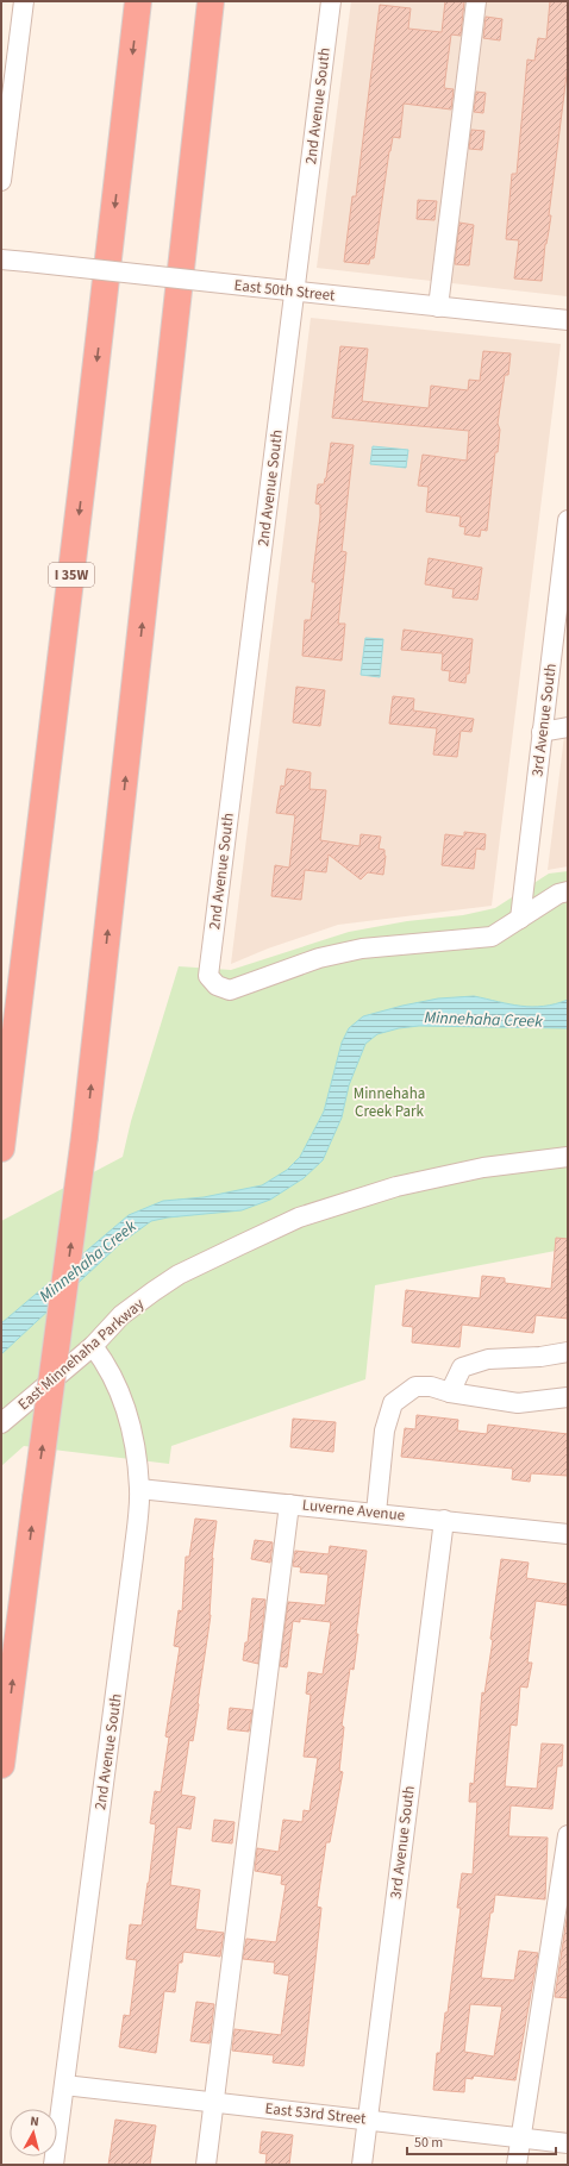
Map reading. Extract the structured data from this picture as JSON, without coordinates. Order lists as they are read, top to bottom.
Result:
{
  "streets": {
    "highway": ["I 35W"],
    "street": [
      "2nd Avenue South",
      "East 50th Street",
      "3rd Avenue South",
      "East Minnehaha Parkway",
      "Luverne Avenue",
      "East 53rd Street"
    ]
  },
  "crossings": [
    ["2nd Avenue South", "East 50th Street"],
    ["2nd Avenue South", "3rd Avenue South"],
    ["2nd Avenue South", "East Minnehaha Parkway"],
    ["2nd Avenue South", "Luverne Avenue"],
    ["2nd Avenue South", "East 53rd Street"],
    ["3rd Avenue South", "Luverne Avenue"],
    ["3rd Avenue South", "East 53rd Street"]
  ],
  "water": ["Minnehaha Creek"],
  "parks": ["Minnehaha Creek Park"],
  "scale_bar": "50 m",
  "north": "top"
}
